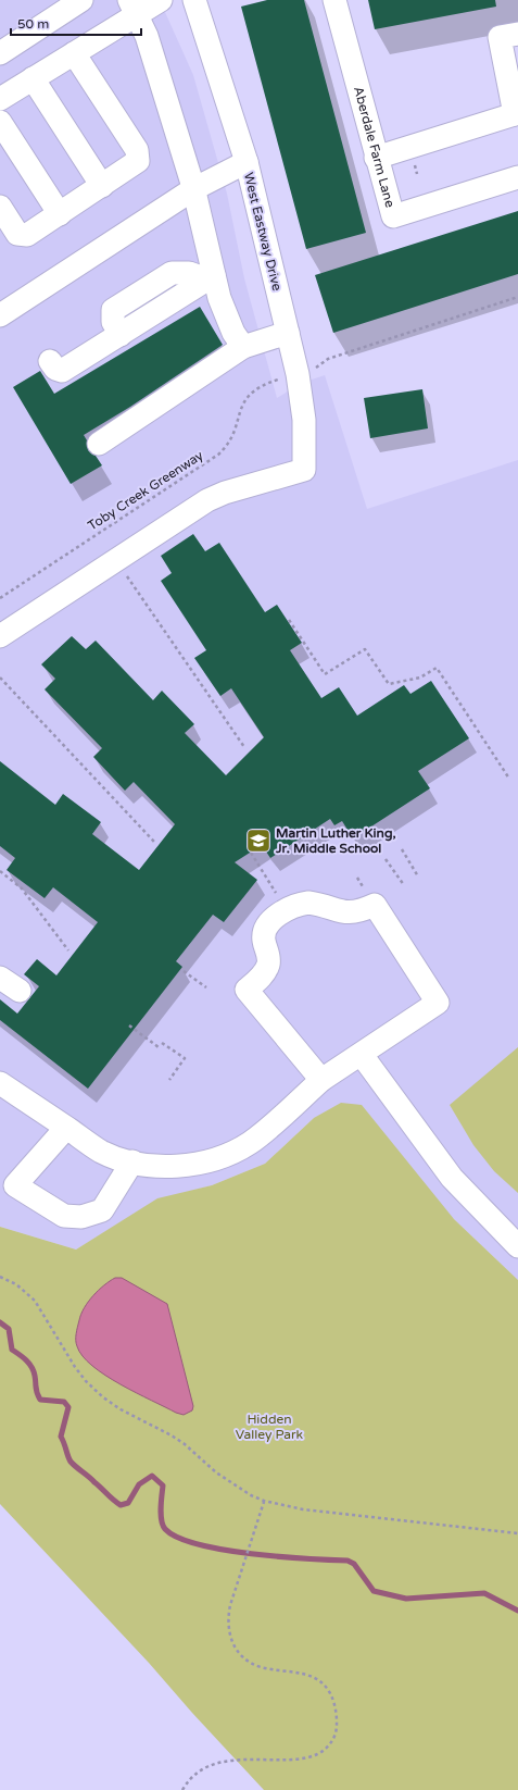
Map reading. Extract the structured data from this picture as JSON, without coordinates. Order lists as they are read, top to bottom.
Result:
{
  "streets": {
    "street": ["Aberdale Farm Lane", "West Eastway Drive"],
    "path": ["Toby Creek Greenway"]
  },
  "parks": ["Hidden Valley Park"],
  "places": {
    "school or university": ["Martin Luther King, Jr. Middle School"]
  },
  "scale_bar": "50 m"
}
